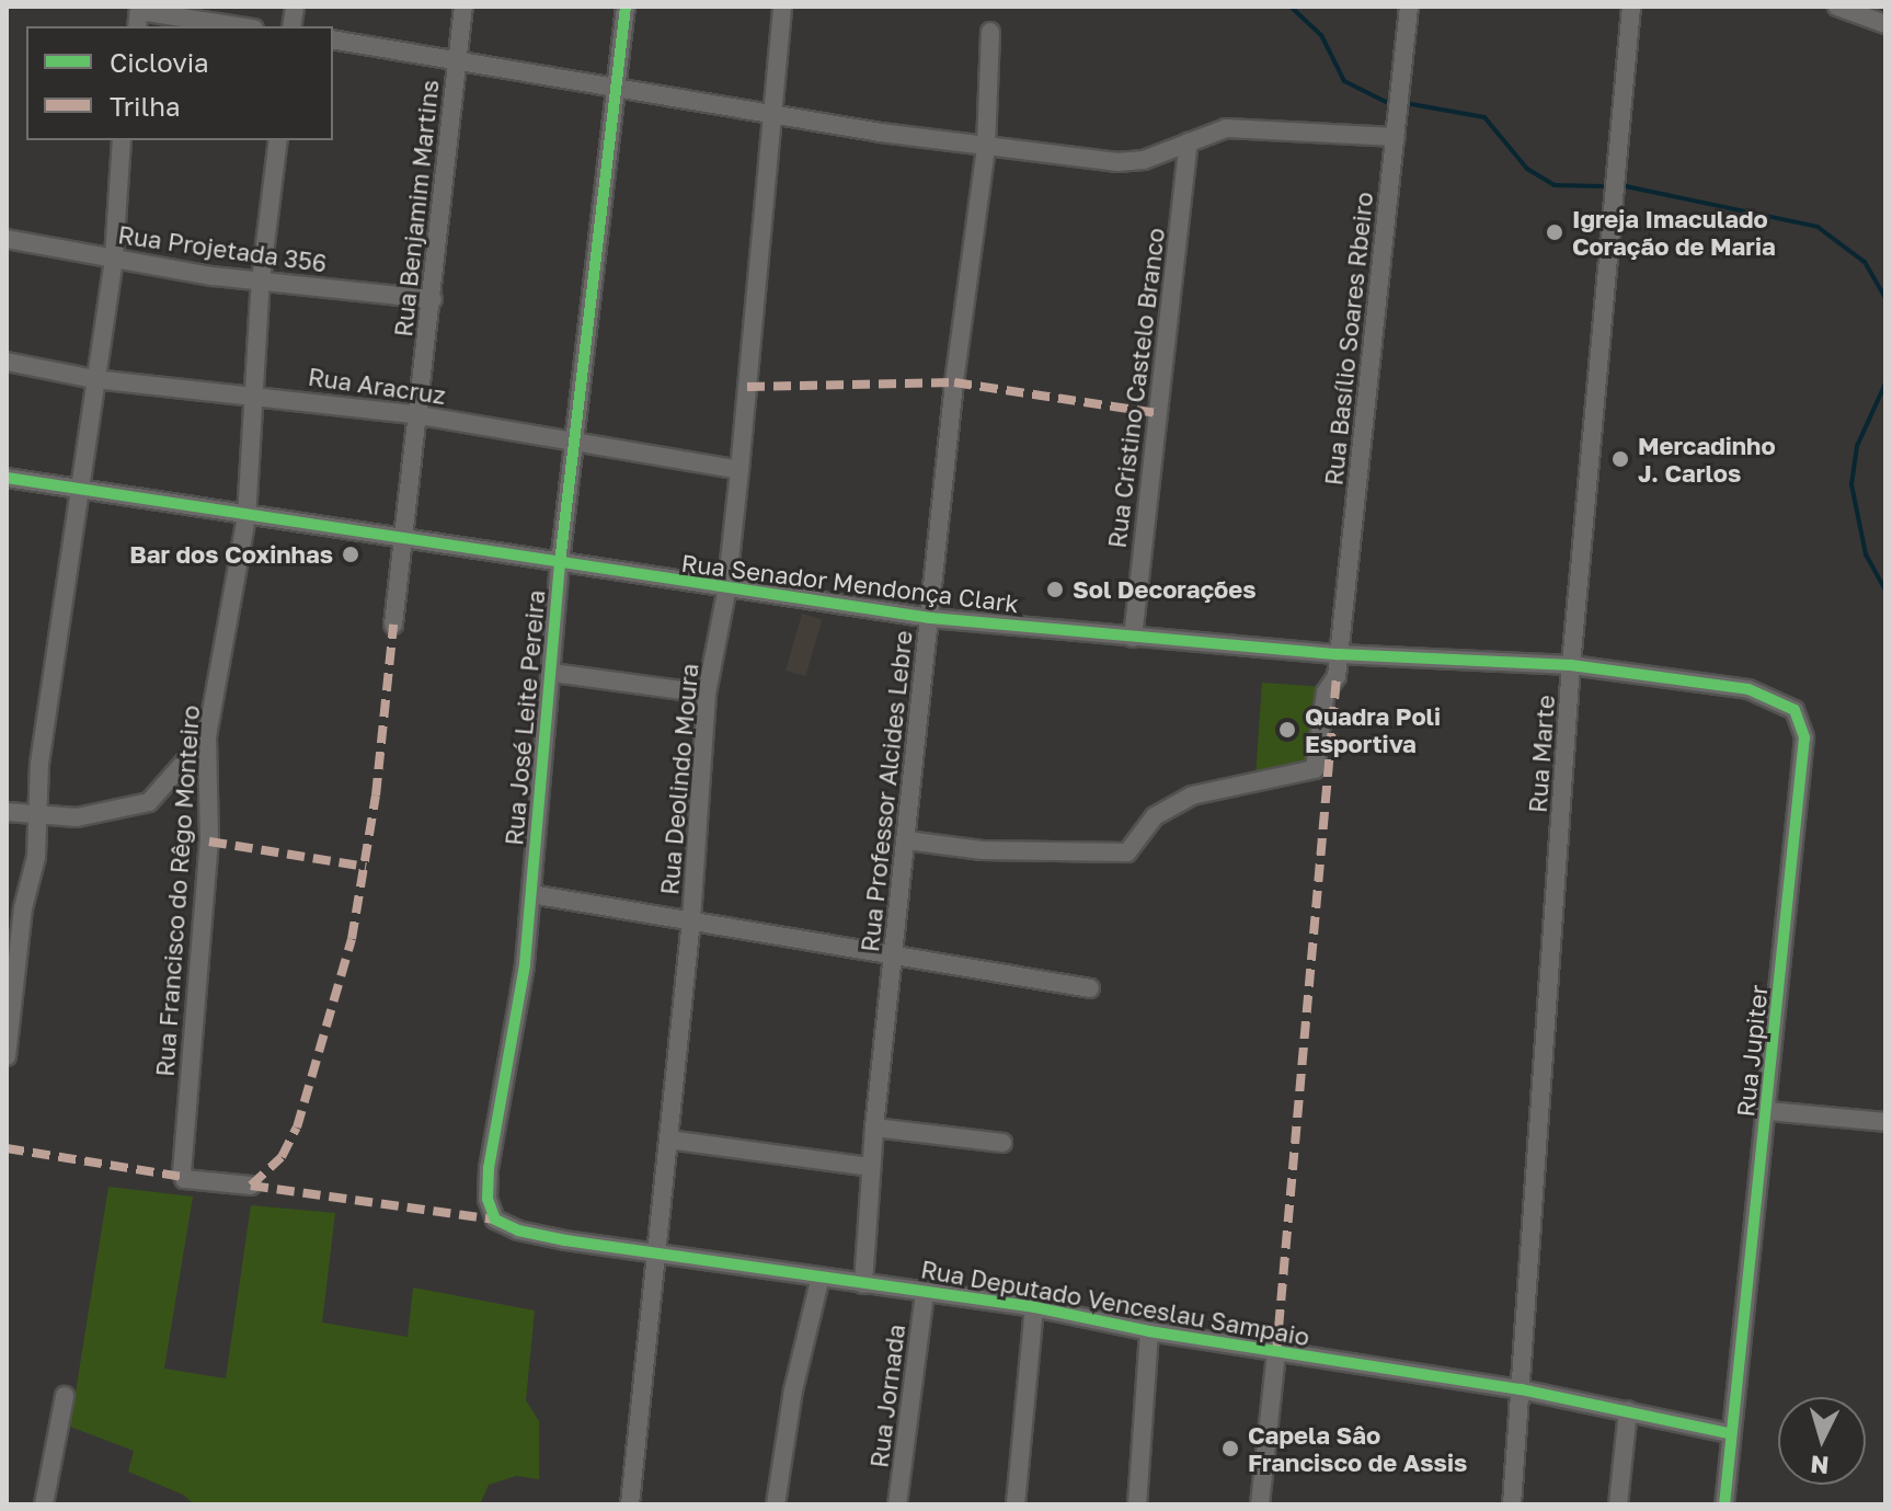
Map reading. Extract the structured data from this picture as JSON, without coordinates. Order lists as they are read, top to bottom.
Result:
{
  "streets": {
    "street": [
      "Rua Benjamim Martins",
      "Rua Projetada 356",
      "Rua Basílio Soares Rbeiro",
      "Rua Aracruz",
      "Rua Cristino Castelo Branco",
      "Rua Senador Mendonça Clark",
      "Rua José Leite Pereira",
      "Rua Marte",
      "Rua Deolindo Moura",
      "Rua Professor Alcides Lebre",
      "Rua Francisco do Rêgo Monteiro",
      "Rua Jupiter",
      "Rua Deputado Venceslau Sampaio",
      "Rua Jornada"
    ]
  },
  "crossings": [
    ["Rua Benjamim Martins", "Rua Projetada 356"],
    ["Rua Benjamim Martins", "Rua Aracruz"],
    ["Rua Benjamim Martins", "Rua Senador Mendonça Clark"],
    ["Rua Projetada 356", "Rua Francisco do Rêgo Monteiro"],
    ["Rua Basílio Soares Rbeiro", "Rua Senador Mendonça Clark"],
    ["Rua Basílio Soares Rbeiro", "Rua Professor Alcides Lebre"],
    ["Rua Aracruz", "Rua José Leite Pereira"],
    ["Rua Aracruz", "Rua Deolindo Moura"],
    ["Rua Aracruz", "Rua Francisco do Rêgo Monteiro"],
    ["Rua Cristino Castelo Branco", "Rua Senador Mendonça Clark"],
    ["Rua Senador Mendonça Clark", "Rua José Leite Pereira"],
    ["Rua Senador Mendonça Clark", "Rua Marte"],
    ["Rua Senador Mendonça Clark", "Rua Deolindo Moura"],
    ["Rua Senador Mendonça Clark", "Rua Professor Alcides Lebre"],
    ["Rua Senador Mendonça Clark", "Rua Francisco do Rêgo Monteiro"],
    ["Rua Senador Mendonça Clark", "Rua Jupiter"],
    ["Rua José Leite Pereira", "Rua Deputado Venceslau Sampaio"],
    ["Rua Marte", "Rua Deputado Venceslau Sampaio"],
    ["Rua Deolindo Moura", "Rua Deputado Venceslau Sampaio"],
    ["Rua Professor Alcides Lebre", "Rua Deputado Venceslau Sampaio"],
    ["Rua Jupiter", "Rua Deputado Venceslau Sampaio"],
    ["Rua Deputado Venceslau Sampaio", "Rua Jornada"]
  ],
  "places": [
    "Igreja Imaculado Coração de Maria",
    "Mercadinho J. Carlos",
    "Bar dos Coxinhas",
    "Sol Decorações",
    "Quadra Poli Esportiva",
    "Capela Sâo Francisco de Assis"
  ],
  "legend": ["Ciclovia", "Trilha"],
  "north": "bottom"
}
